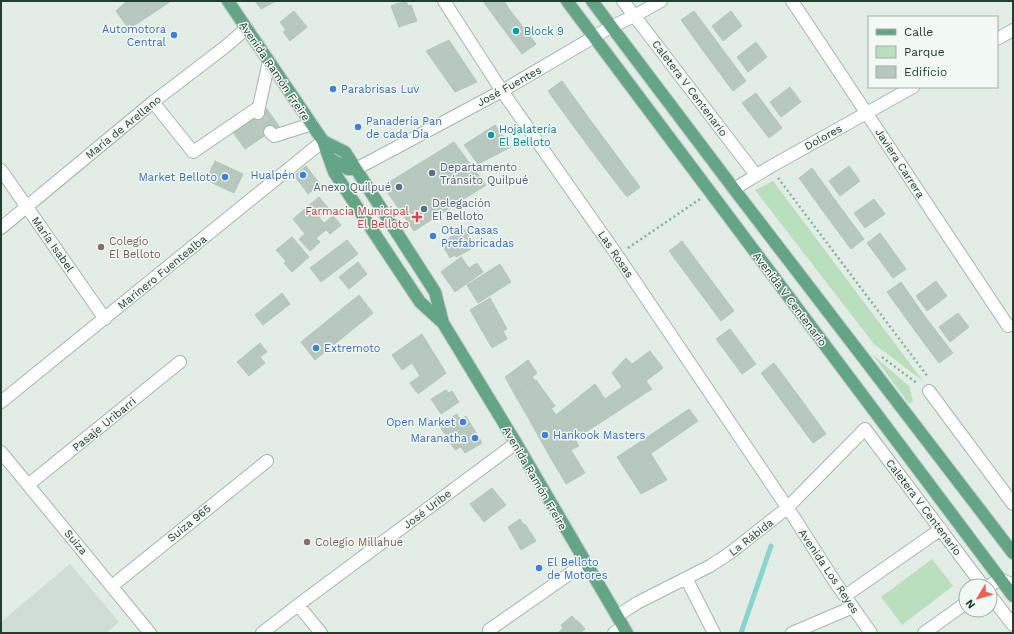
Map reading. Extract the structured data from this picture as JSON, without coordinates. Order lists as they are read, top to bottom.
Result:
{
  "streets": {
    "main road": ["Avenida Ramón Freire", "Avenida V Centenario"],
    "street": [
      "José Fuentes",
      "Caletera V Centenario",
      "María de Arellano",
      "Dolores",
      "Javiera Carrera",
      "María Isabel",
      "Las Rosas",
      "Marinero Fuentealba",
      "Pasaje Uribarri",
      "José Uribe",
      "Suiza 965",
      "La Rábida",
      "Suiza",
      "Avenida Los Reyes"
    ]
  },
  "crossings": [
    ["Avenida Ramón Freire", "José Fuentes"],
    ["Avenida Ramón Freire", "María de Arellano"],
    ["Avenida Ramón Freire", "Marinero Fuentealba"],
    ["Avenida Ramón Freire", "José Uribe"],
    ["Avenida Ramón Freire", "La Rábida"],
    ["José Fuentes", "Caletera V Centenario"],
    ["José Fuentes", "Las Rosas"],
    ["José Fuentes", "Avenida V Centenario"],
    ["Caletera V Centenario", "Dolores"],
    ["Caletera V Centenario", "La Rábida"],
    ["María de Arellano", "María Isabel"],
    ["Dolores", "Javiera Carrera"],
    ["Dolores", "Avenida V Centenario"],
    ["María Isabel", "Marinero Fuentealba"],
    ["Las Rosas", "La Rábida"],
    ["Las Rosas", "Avenida Los Reyes"],
    ["Pasaje Uribarri", "Suiza"],
    ["Suiza 965", "Suiza"],
    ["La Rábida", "Avenida Los Reyes"]
  ],
  "places": {
    "other": [
      "Block 9",
      "Automotora Central",
      "Parabrisas Luv",
      "Panadería Pan de cada Día",
      "Hojalatería El Belloto",
      "Departamento Tránsito Quilpué",
      "Hualpén",
      "Market Belloto",
      "Anexo Quilpué",
      "Delegación El Belloto",
      "Otal Casas Prefabricadas",
      "Colegio El Belloto",
      "Extremoto",
      "Open Market",
      "Hankook Masters",
      "Maranatha",
      "Colegio Millahue",
      "El Belloto de Motores"
    ],
    "health": ["Farmacia Municipal El Belloto"]
  },
  "legend": ["Calle", "Parque", "Edificio"],
  "north": "bottom left"
}
